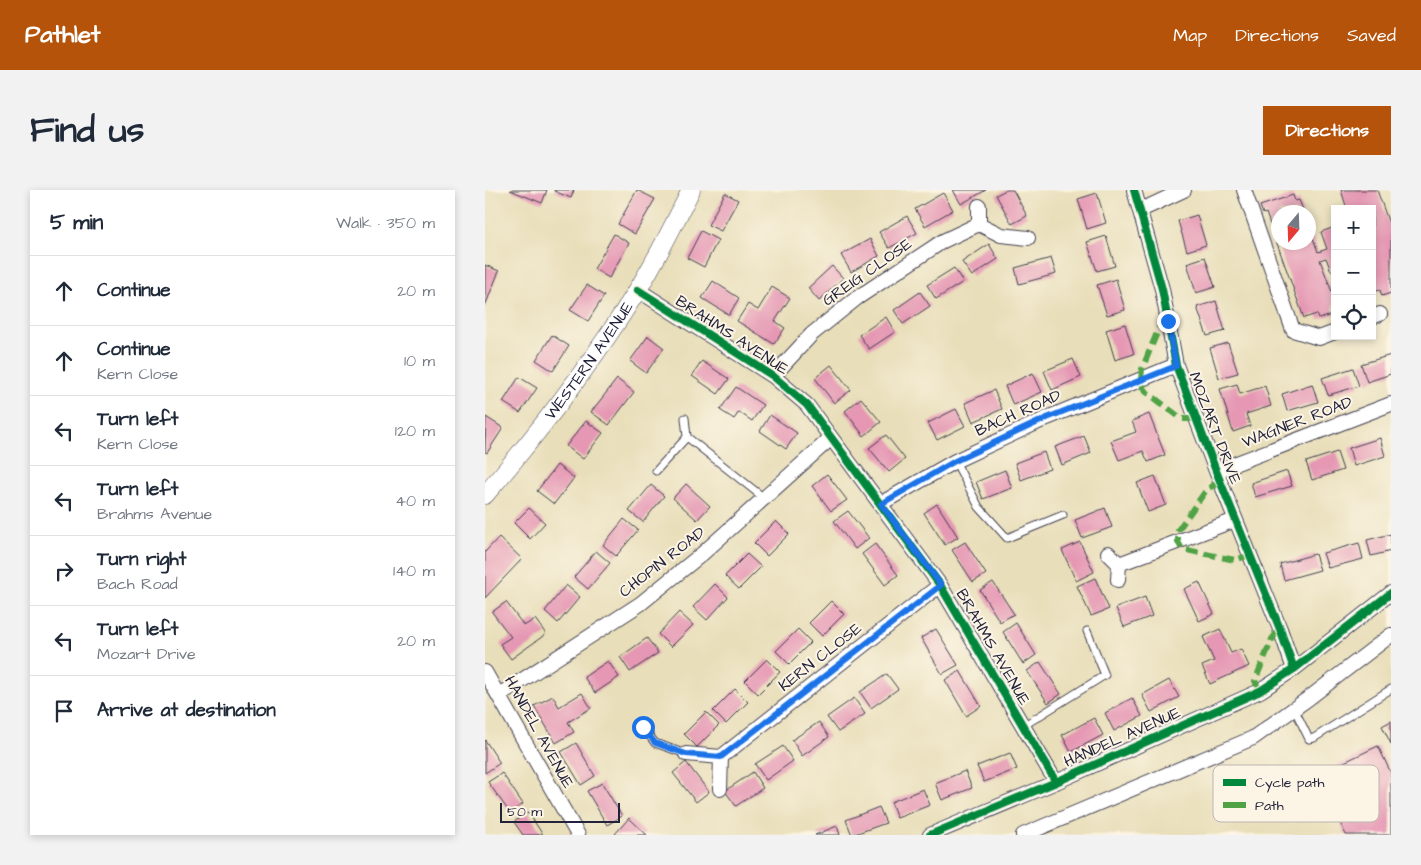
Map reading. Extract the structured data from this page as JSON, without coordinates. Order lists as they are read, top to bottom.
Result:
{
  "streets": {
    "street": [
      "GREIG CLOSE",
      "BRAHMS AVENUE",
      "WESTERN AVENUE",
      "BACH ROAD",
      "WAGNER ROAD",
      "MOZART DRIVE",
      "CHOPIN ROAD",
      "KERN CLOSE",
      "HANDEL AVENUE"
    ]
  },
  "crossings": [
    ["GREIG CLOSE", "BRAHMS AVENUE"],
    ["BRAHMS AVENUE", "WESTERN AVENUE"],
    ["BRAHMS AVENUE", "BACH ROAD"],
    ["BRAHMS AVENUE", "CHOPIN ROAD"],
    ["BRAHMS AVENUE", "KERN CLOSE"],
    ["BRAHMS AVENUE", "HANDEL AVENUE"],
    ["BACH ROAD", "MOZART DRIVE"],
    ["WAGNER ROAD", "MOZART DRIVE"],
    ["MOZART DRIVE", "HANDEL AVENUE"],
    ["CHOPIN ROAD", "HANDEL AVENUE"]
  ],
  "legend": ["Cycle path", "Path"],
  "scale_bar": "50 m",
  "north": "bottom",
  "page": {
    "header": "Pathlet",
    "nav": ["Map", "Directions", "Saved"],
    "title": "Find us",
    "buttons": "Directions",
    "heading": ["5 min", "Walk · 350 m"],
    "map_buttons": ["+", "−"],
    "list": [
      ["Continue", "20 m"],
      ["Continue", "Kern Close", "10 m"],
      ["Turn left", "Kern Close", "120 m"],
      ["Turn left", "Brahms Avenue", "40 m"],
      ["Turn right", "Bach Road", "140 m"],
      ["Turn left", "Mozart Drive", "20 m"],
      "Arrive at destination"
    ],
    "scale": "50 m"
  }
}
